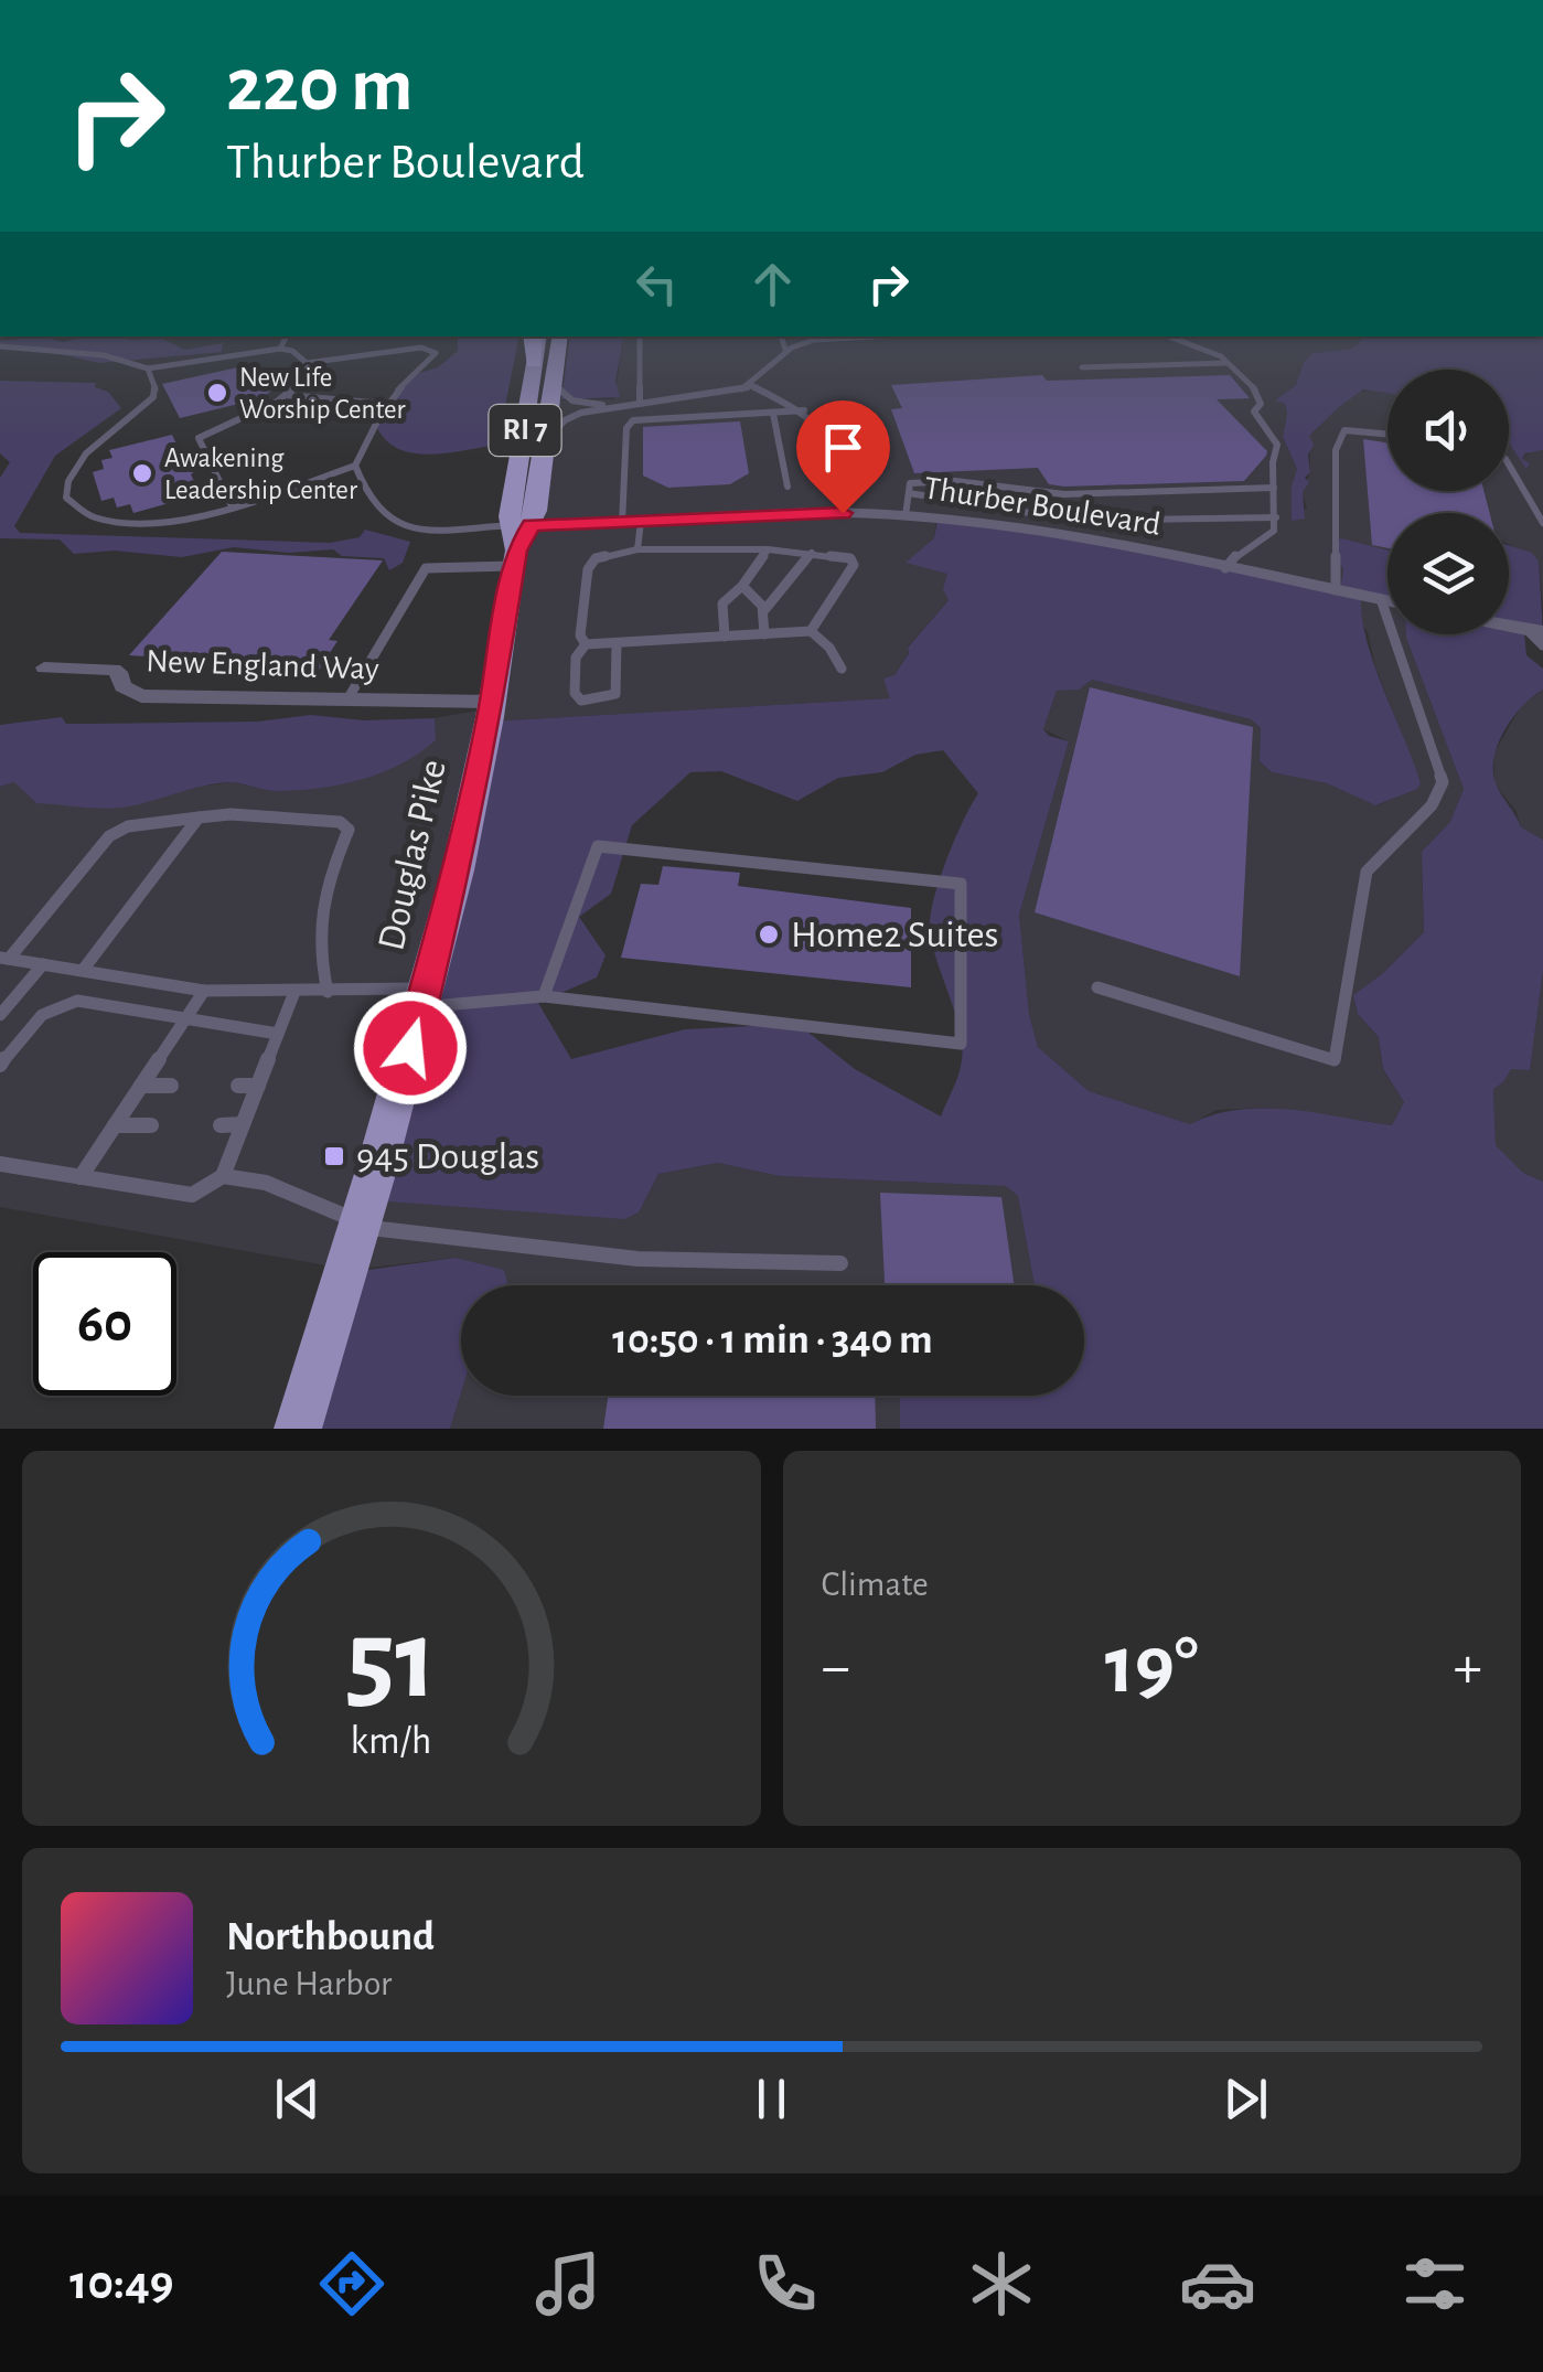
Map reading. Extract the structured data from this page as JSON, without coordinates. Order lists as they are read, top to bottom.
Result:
{
  "streets": {
    "main road": ["RI 7", "Douglas Pike"],
    "street": ["Thurber Boulevard", "New England Way"]
  },
  "crossings": [
    ["Thurber Boulevard", "Douglas Pike"],
    ["New England Way", "Douglas Pike"]
  ],
  "places": {
    "other": ["New Life Worship Center", "Awakening Leadership Center", "Home2 Suites"],
    "transit": ["945 Douglas"]
  },
  "page": {
    "turn": ["220 m", "Thurber Boulevard"],
    "limit": "60",
    "trip": "10:50 · 1 min · 340 m",
    "tile": "Climate",
    "heat": ["−", "19°", "+"],
    "song": ["Northbound", "June Harbor"],
    "tabs": "10:49",
    "gauge": ["51", "km/h"]
  }
}
